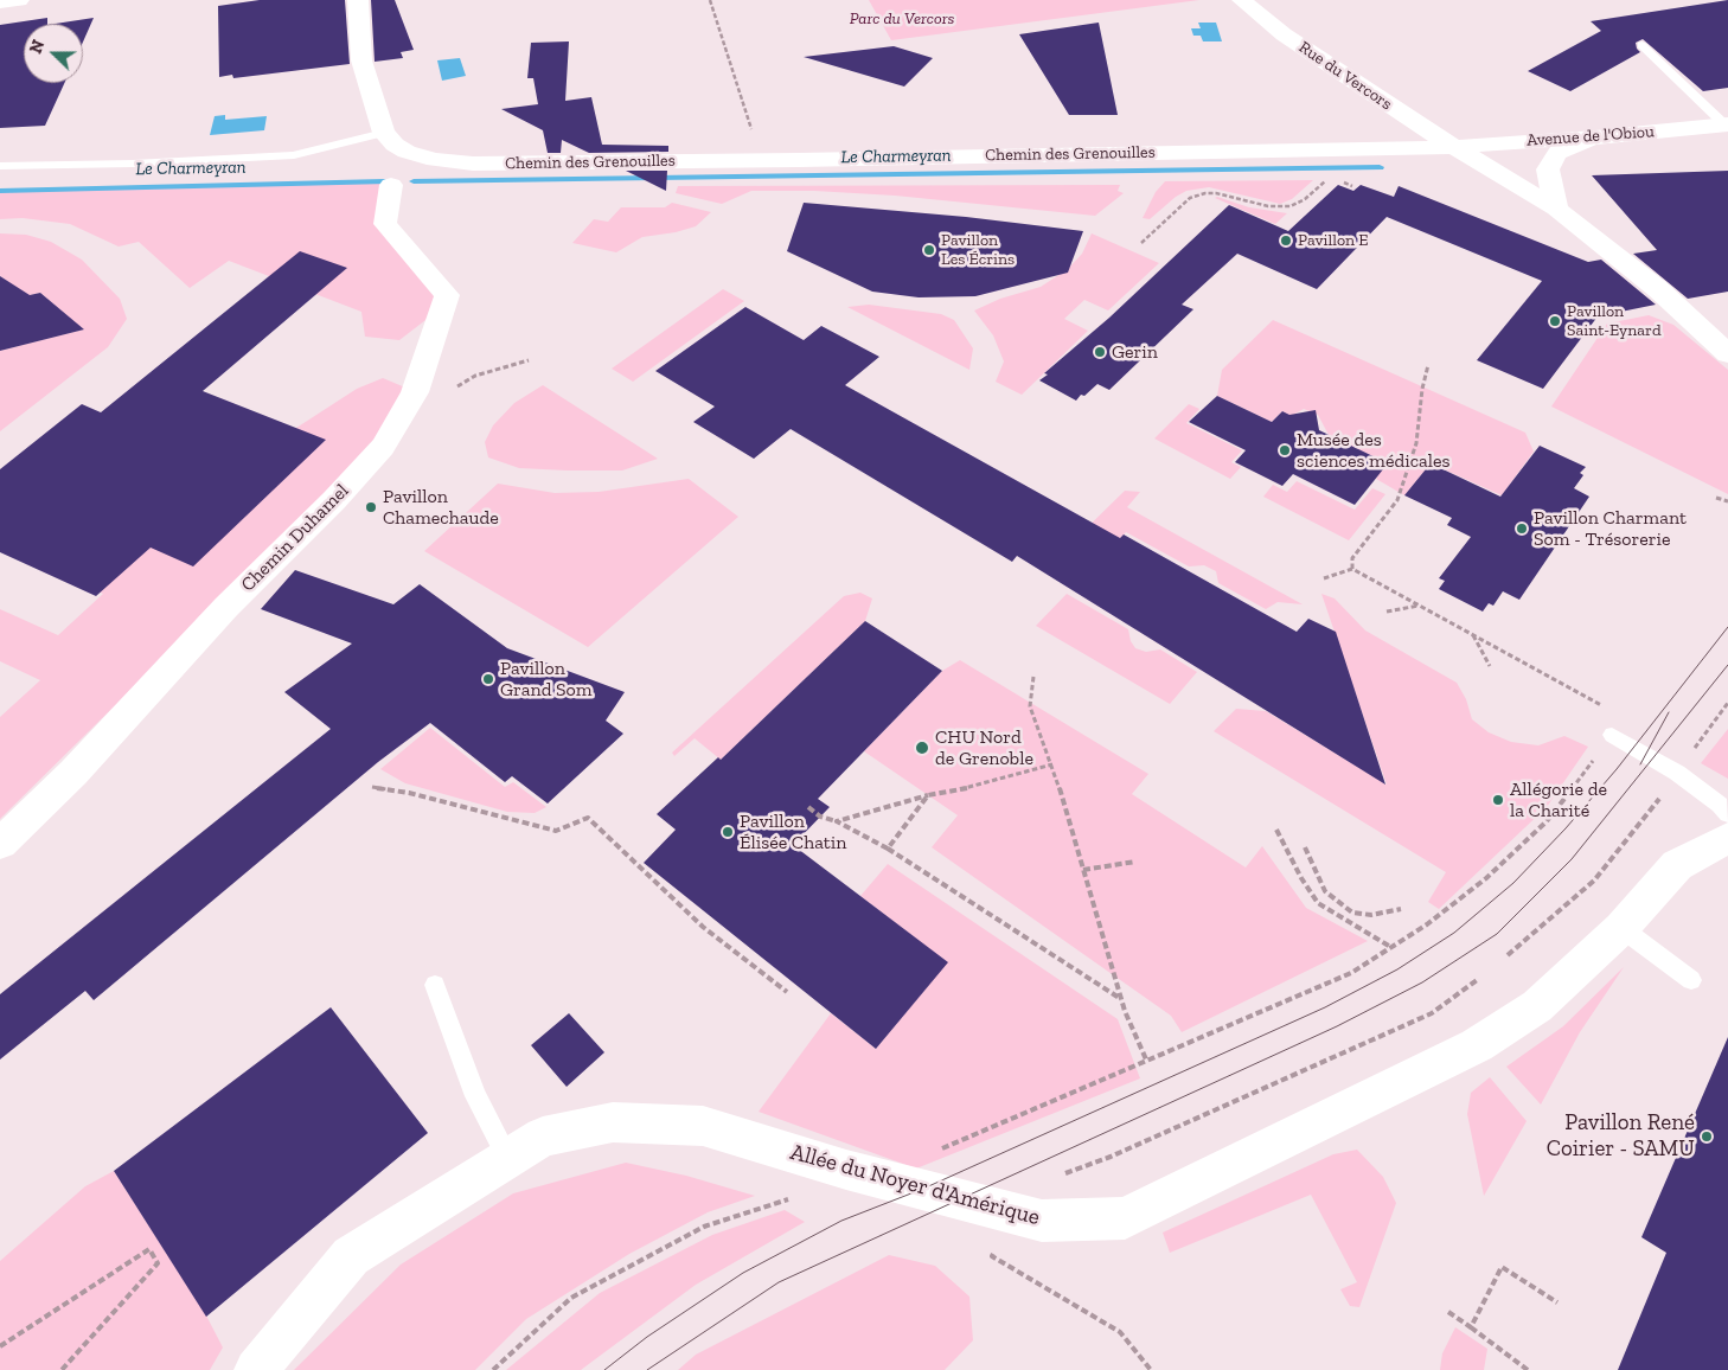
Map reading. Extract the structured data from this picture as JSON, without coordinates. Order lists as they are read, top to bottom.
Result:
{
  "streets": {
    "street": [
      "Rue du Vercors",
      "Avenue de l'Obiou",
      "Chemin des Grenouilles",
      "Chemin Duhamel",
      "Allée du Noyer d'Amérique"
    ]
  },
  "crossings": [
    ["Rue du Vercors", "Avenue de l'Obiou"],
    ["Rue du Vercors", "Chemin des Grenouilles"],
    ["Avenue de l'Obiou", "Chemin des Grenouilles"],
    ["Chemin des Grenouilles", "Chemin Duhamel"]
  ],
  "water": ["Le Charmeyran"],
  "parks": ["Parc du Vercors"],
  "places": [
    "Pavillon E",
    "Pavillon Les Écrins",
    "Pavillon Saint-Eynard",
    "Gerin",
    "Musée des sciences médicales",
    "Pavillon Chamechaude",
    "Pavillon Charmant Som - Trésorerie",
    "Pavillon Grand Som",
    "CHU Nord de Grenoble",
    "Allégorie de la Charité",
    "Pavillon Élisée Chatin",
    "Pavillon René Coirier - SAMU"
  ],
  "north": "left"
}
